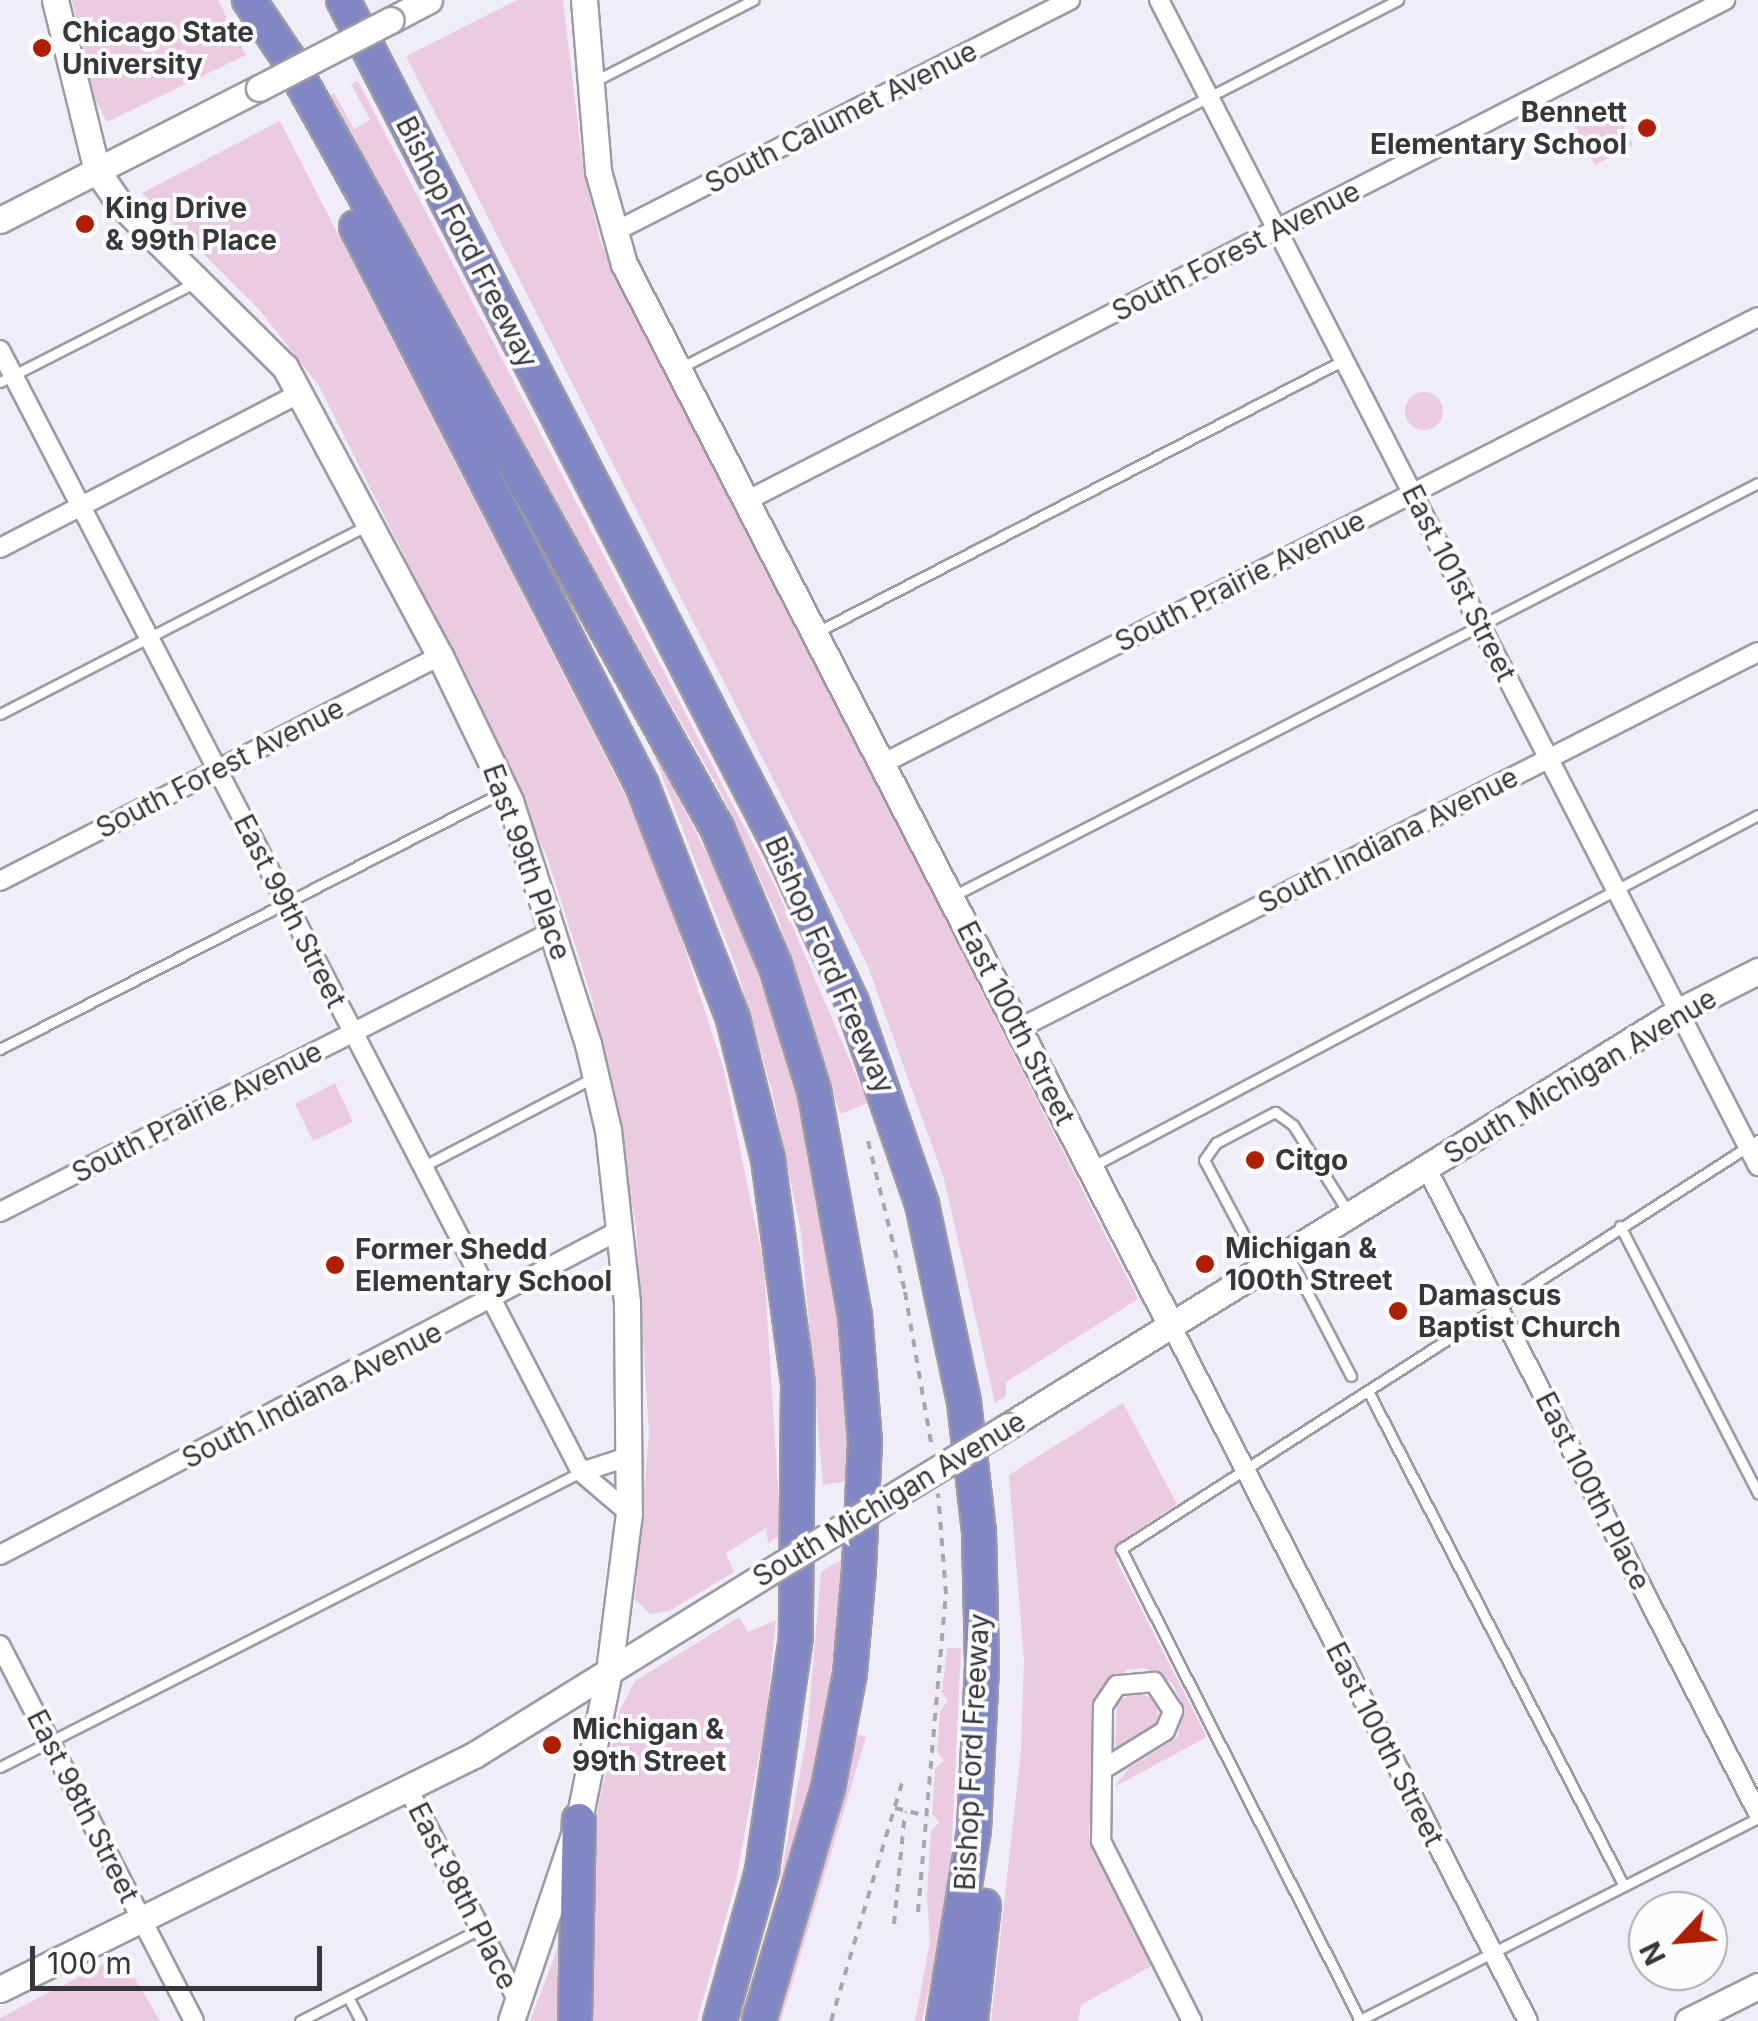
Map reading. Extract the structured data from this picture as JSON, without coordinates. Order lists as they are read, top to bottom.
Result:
{
  "streets": {
    "highway": ["Bishop Ford Freeway"],
    "street": [
      "South Calumet Avenue",
      "South Forest Avenue",
      "South Prairie Avenue",
      "East 101st Street",
      "South Indiana Avenue",
      "East 99th Place",
      "East 99th Street",
      "East 100th Street",
      "South Michigan Avenue",
      "East 100th Place",
      "East 98th Street",
      "East 98th Place"
    ]
  },
  "crossings": [
    ["South Calumet Avenue", "East 100th Street"],
    ["South Forest Avenue", "East 101st Street"],
    ["South Forest Avenue", "East 99th Place"],
    ["South Forest Avenue", "East 99th Street"],
    ["South Forest Avenue", "East 100th Street"],
    ["South Prairie Avenue", "East 101st Street"],
    ["South Prairie Avenue", "East 99th Place"],
    ["South Prairie Avenue", "East 99th Street"],
    ["South Prairie Avenue", "East 100th Street"],
    ["East 101st Street", "South Indiana Avenue"],
    ["East 101st Street", "South Michigan Avenue"],
    ["South Indiana Avenue", "East 99th Place"],
    ["South Indiana Avenue", "East 99th Street"],
    ["South Indiana Avenue", "East 100th Street"],
    ["East 99th Place", "East 99th Street"],
    ["East 99th Place", "South Michigan Avenue"],
    ["East 99th Place", "East 98th Place"],
    ["East 100th Street", "South Michigan Avenue"],
    ["South Michigan Avenue", "East 100th Place"],
    ["South Michigan Avenue", "East 98th Street"],
    ["South Michigan Avenue", "East 98th Place"]
  ],
  "places": [
    "Chicago State University",
    "Bennett Elementary School",
    "King Drive & 99th Place",
    "Citgo",
    "Michigan & 100th Street",
    "Former Shedd Elementary School",
    "Damascus Baptist Church",
    "Michigan & 99th Street"
  ],
  "scale_bar": "100 m",
  "north": "bottom left"
}
